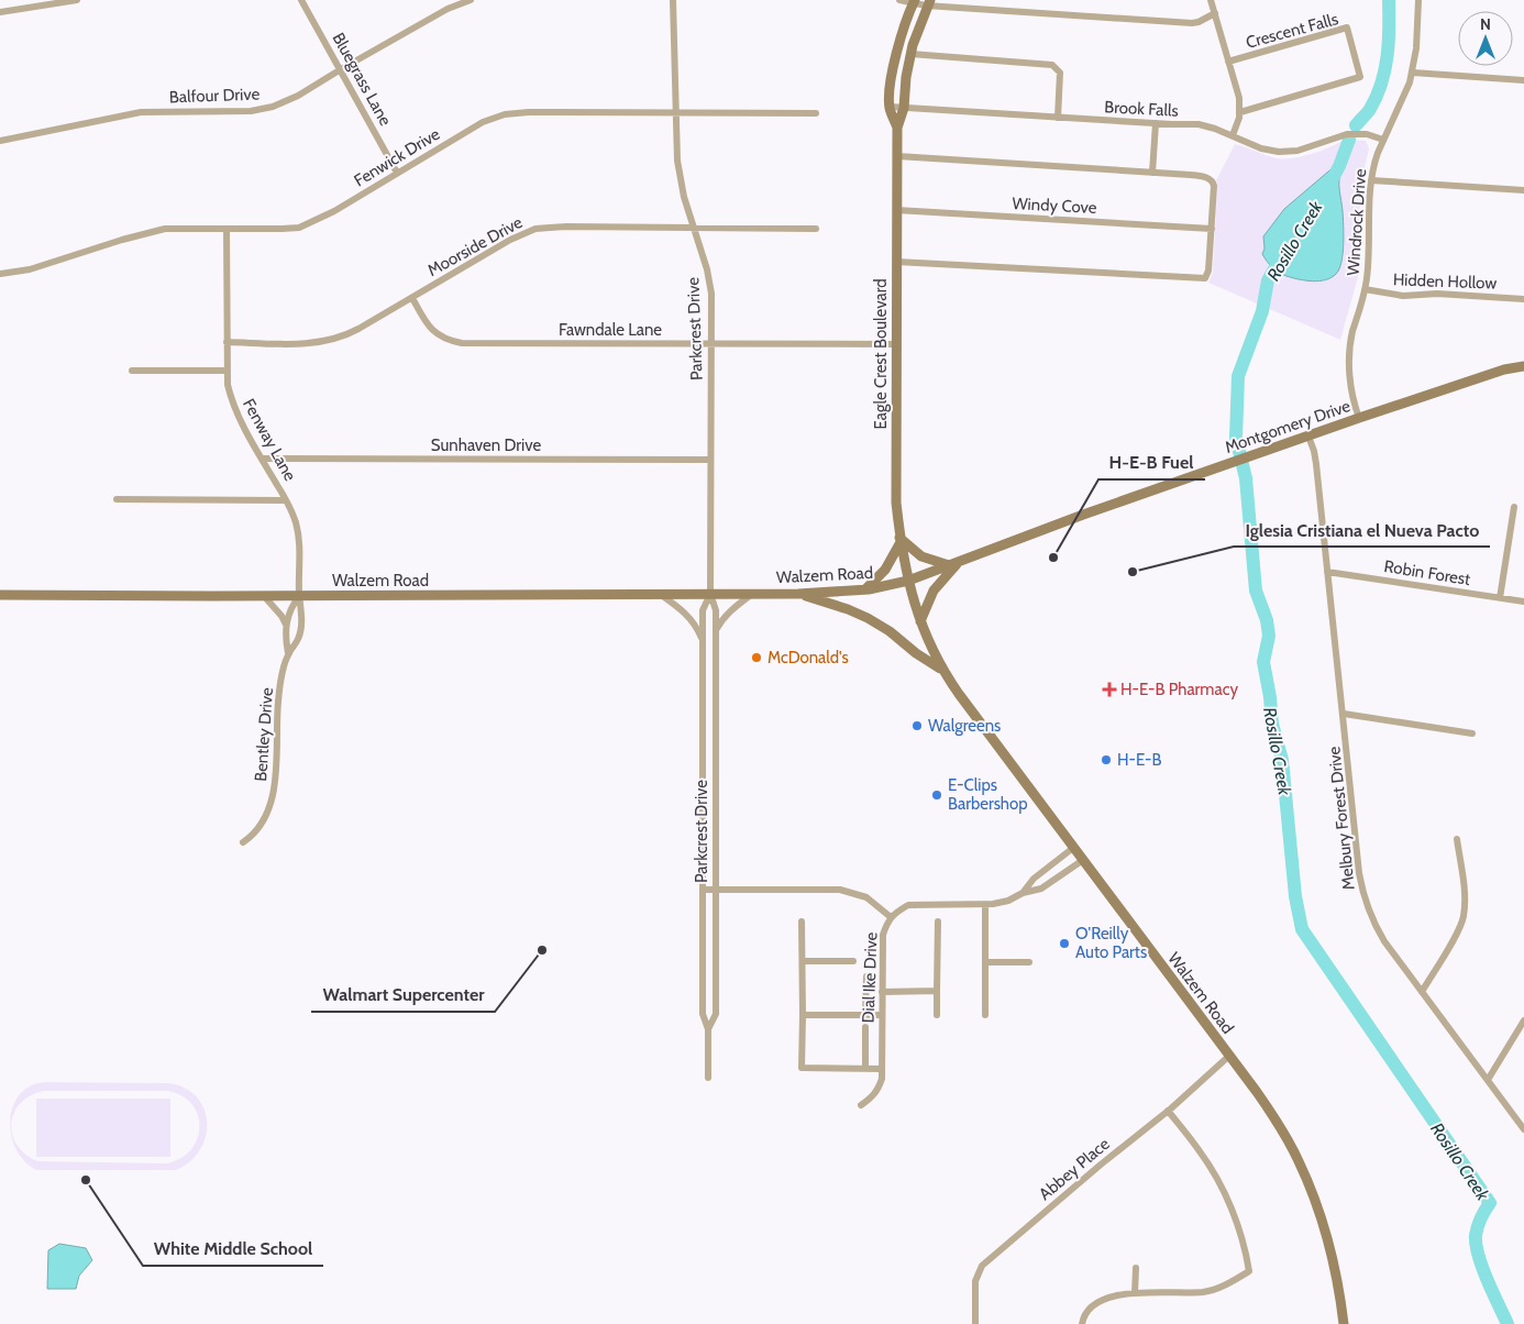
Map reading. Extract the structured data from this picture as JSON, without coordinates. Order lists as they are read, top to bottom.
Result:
{
  "streets": {
    "main road": ["Eagle Crest Boulevard", "Montgomery Drive", "Walzem Road"],
    "street": [
      "Crescent Falls",
      "Bluegrass Lane",
      "Balfour Drive",
      "Brook Falls",
      "Fenwick Drive",
      "Windy Cove",
      "Windrock Drive",
      "Moorside Drive",
      "Hidden Hollow",
      "Parkcrest Drive",
      "Fawndale Lane",
      "Fenway Lane",
      "Sunhaven Drive",
      "Robin Forest",
      "Bentley Drive",
      "Melbury Forest Drive",
      "Dial Ike Drive",
      "Abbey Place"
    ]
  },
  "crossings": [
    ["Bluegrass Lane", "Balfour Drive"],
    ["Bluegrass Lane", "Fenwick Drive"],
    ["Brook Falls", "Windrock Drive"],
    ["Brook Falls", "Eagle Crest Boulevard"],
    ["Fenwick Drive", "Parkcrest Drive"],
    ["Fenwick Drive", "Fenway Lane"],
    ["Windy Cove", "Eagle Crest Boulevard"],
    ["Windrock Drive", "Hidden Hollow"],
    ["Windrock Drive", "Montgomery Drive"],
    ["Moorside Drive", "Parkcrest Drive"],
    ["Moorside Drive", "Fawndale Lane"],
    ["Moorside Drive", "Fenway Lane"],
    ["Parkcrest Drive", "Fawndale Lane"],
    ["Parkcrest Drive", "Sunhaven Drive"],
    ["Parkcrest Drive", "Walzem Road"],
    ["Fawndale Lane", "Eagle Crest Boulevard"],
    ["Eagle Crest Boulevard", "Montgomery Drive"],
    ["Eagle Crest Boulevard", "Walzem Road"],
    ["Montgomery Drive", "Walzem Road"],
    ["Montgomery Drive", "Melbury Forest Drive"],
    ["Fenway Lane", "Sunhaven Drive"],
    ["Fenway Lane", "Walzem Road"],
    ["Fenway Lane", "Bentley Drive"],
    ["Robin Forest", "Melbury Forest Drive"],
    ["Walzem Road", "Bentley Drive"],
    ["Walzem Road", "Dial Ike Drive"],
    ["Walzem Road", "Abbey Place"]
  ],
  "water": ["Rosillo Creek"],
  "places": {
    "other": [
      "H-E-B Fuel",
      "Iglesia Cristiana el Nueva Pacto",
      "McDonald's",
      "Walgreens",
      "H-E-B",
      "E-Clips Barbershop",
      "O'Reilly Auto Parts",
      "Walmart Supercenter",
      "White Middle School"
    ],
    "health": ["H-E-B Pharmacy"]
  },
  "north": "top"
}
